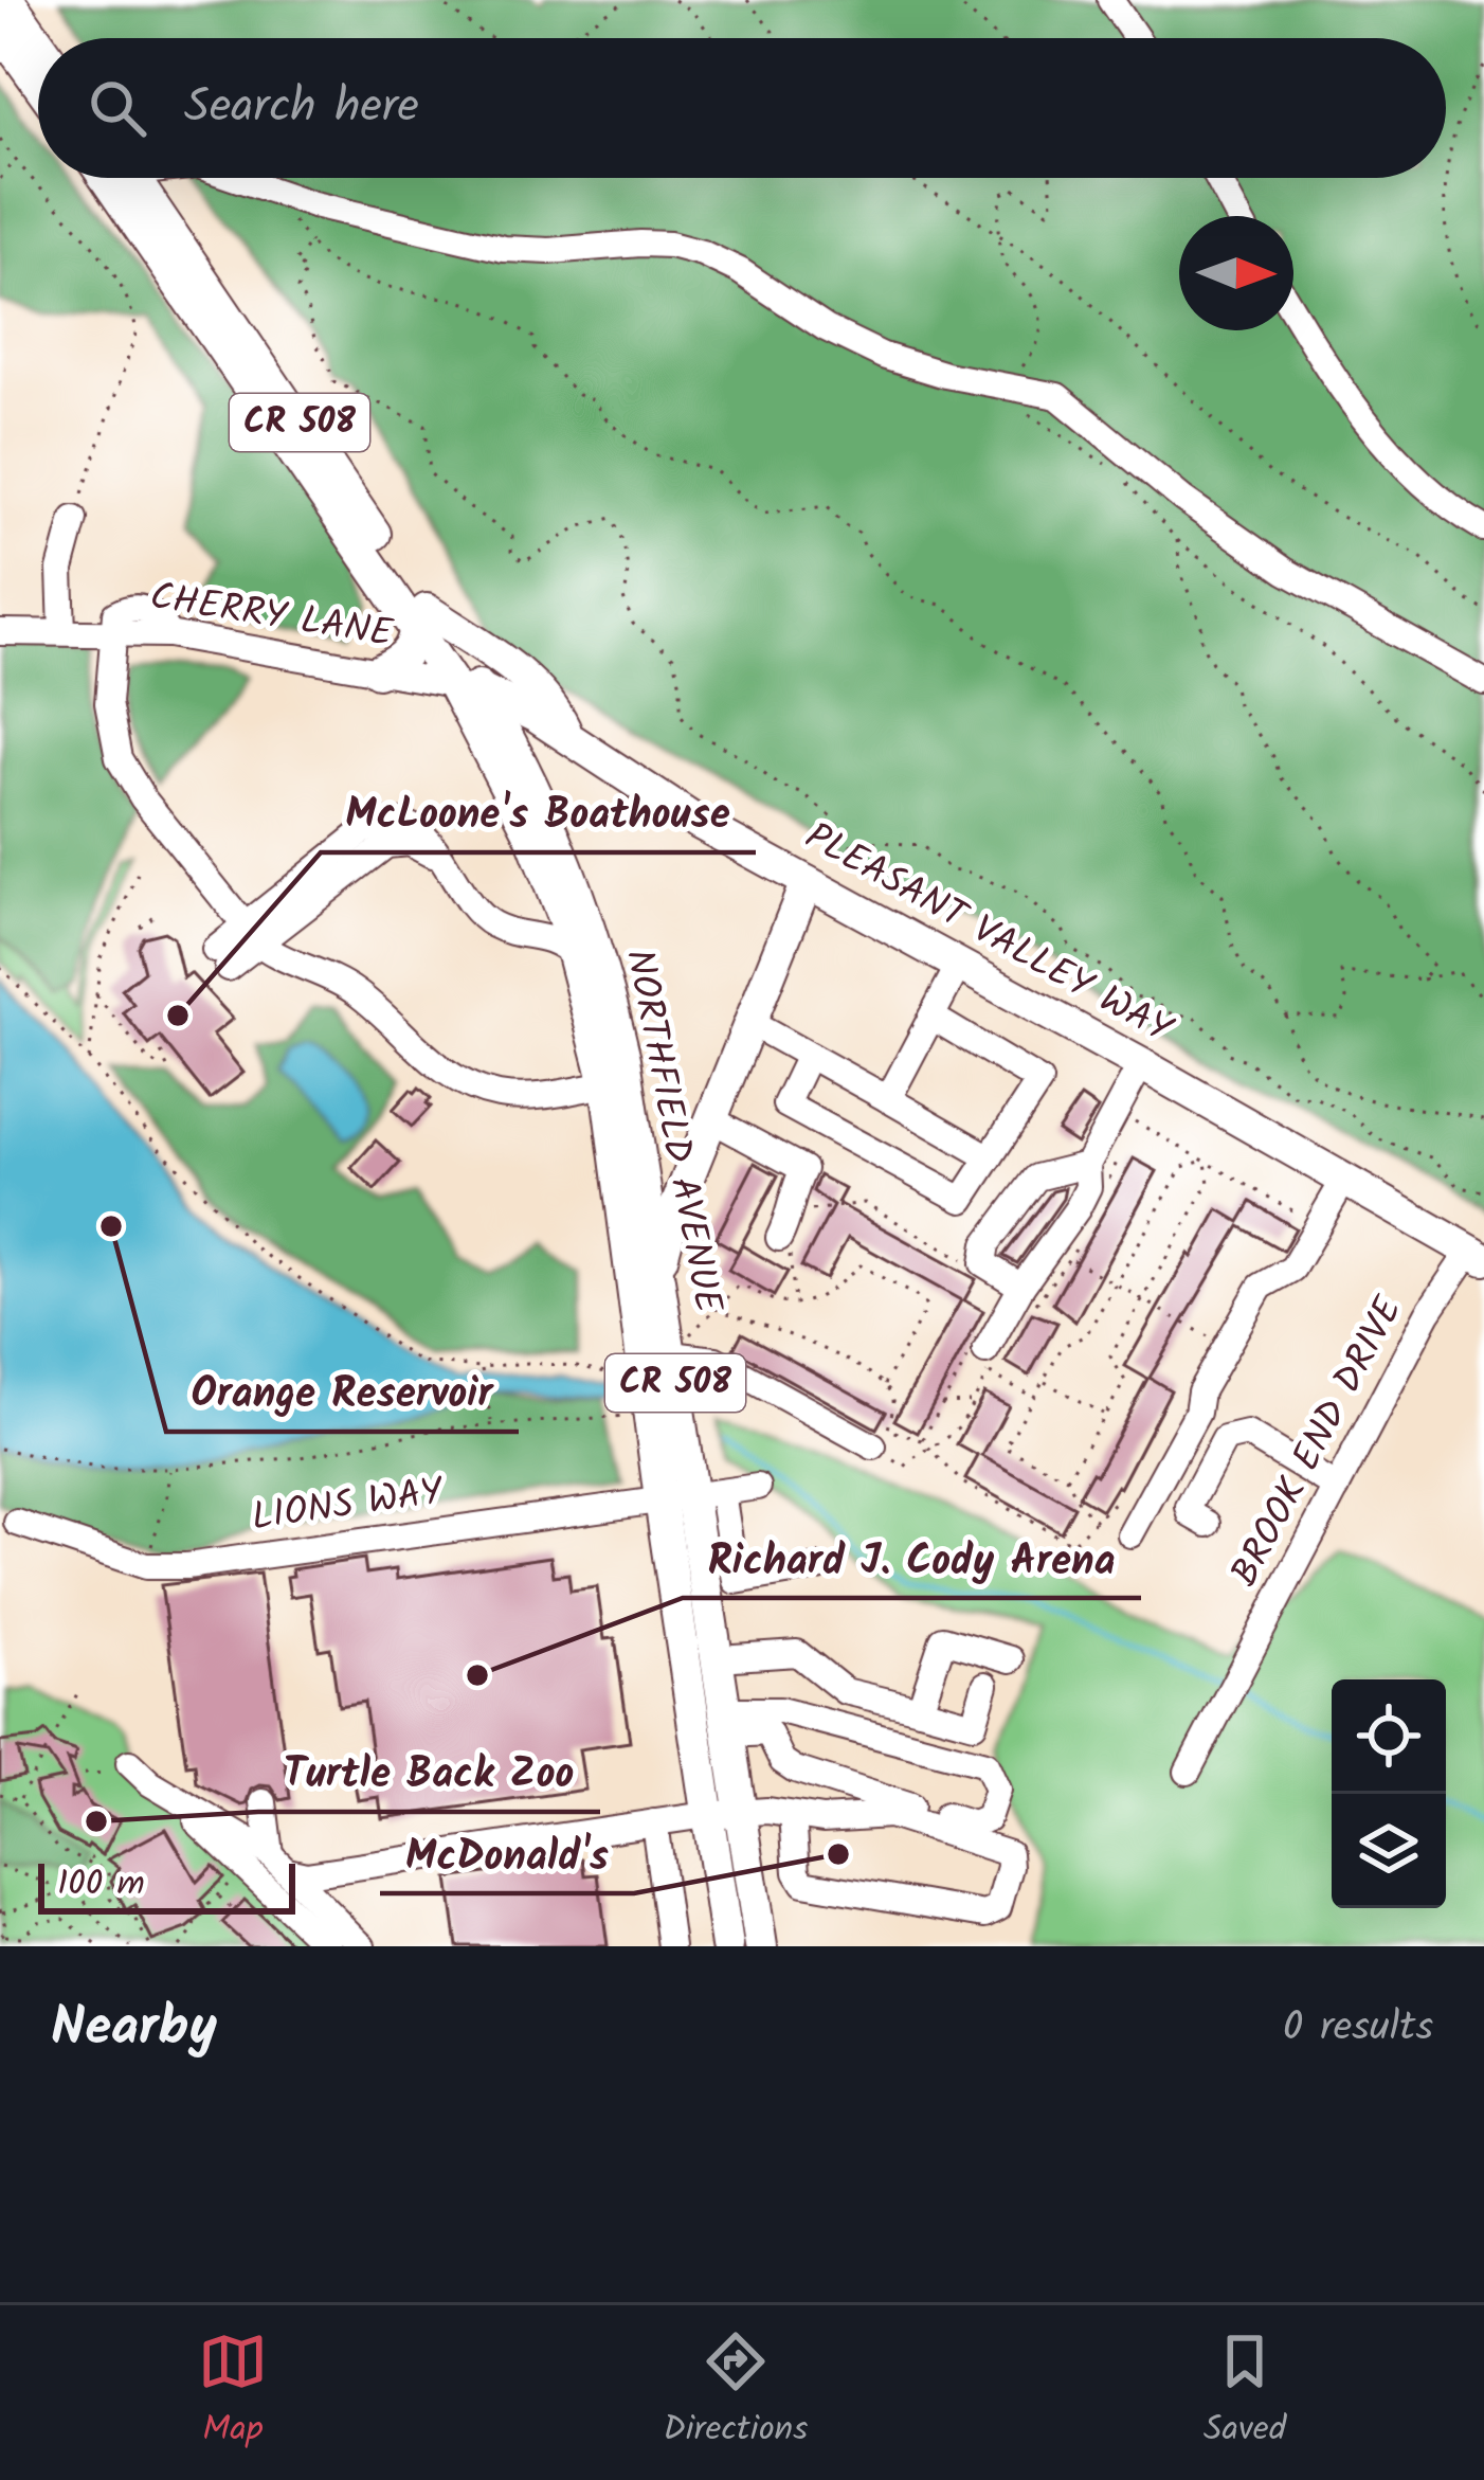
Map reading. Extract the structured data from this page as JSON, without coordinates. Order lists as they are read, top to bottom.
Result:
{
  "streets": {
    "main road": ["CR 508", "PLEASANT VALLEY WAY", "NORTHFIELD AVENUE"],
    "street": ["CHERRY LANE", "BROOK END DRIVE", "LIONS WAY"]
  },
  "crossings": [
    ["CHERRY LANE", "PLEASANT VALLEY WAY"],
    ["CHERRY LANE", "NORTHFIELD AVENUE"],
    ["PLEASANT VALLEY WAY", "NORTHFIELD AVENUE"],
    ["PLEASANT VALLEY WAY", "BROOK END DRIVE"],
    ["NORTHFIELD AVENUE", "LIONS WAY"]
  ],
  "places": [
    "McLoone's Boathouse",
    "Orange Reservoir",
    "Richard J. Cody Arena",
    "Turtle Back Zoo",
    "McDonald's"
  ],
  "scale_bar": "100 m",
  "north": "right",
  "page": {
    "search": "Search here",
    "scale": "100 m",
    "heading": ["Nearby", "0 results"],
    "nav": ["Map", "Directions", "Saved"]
  }
}
